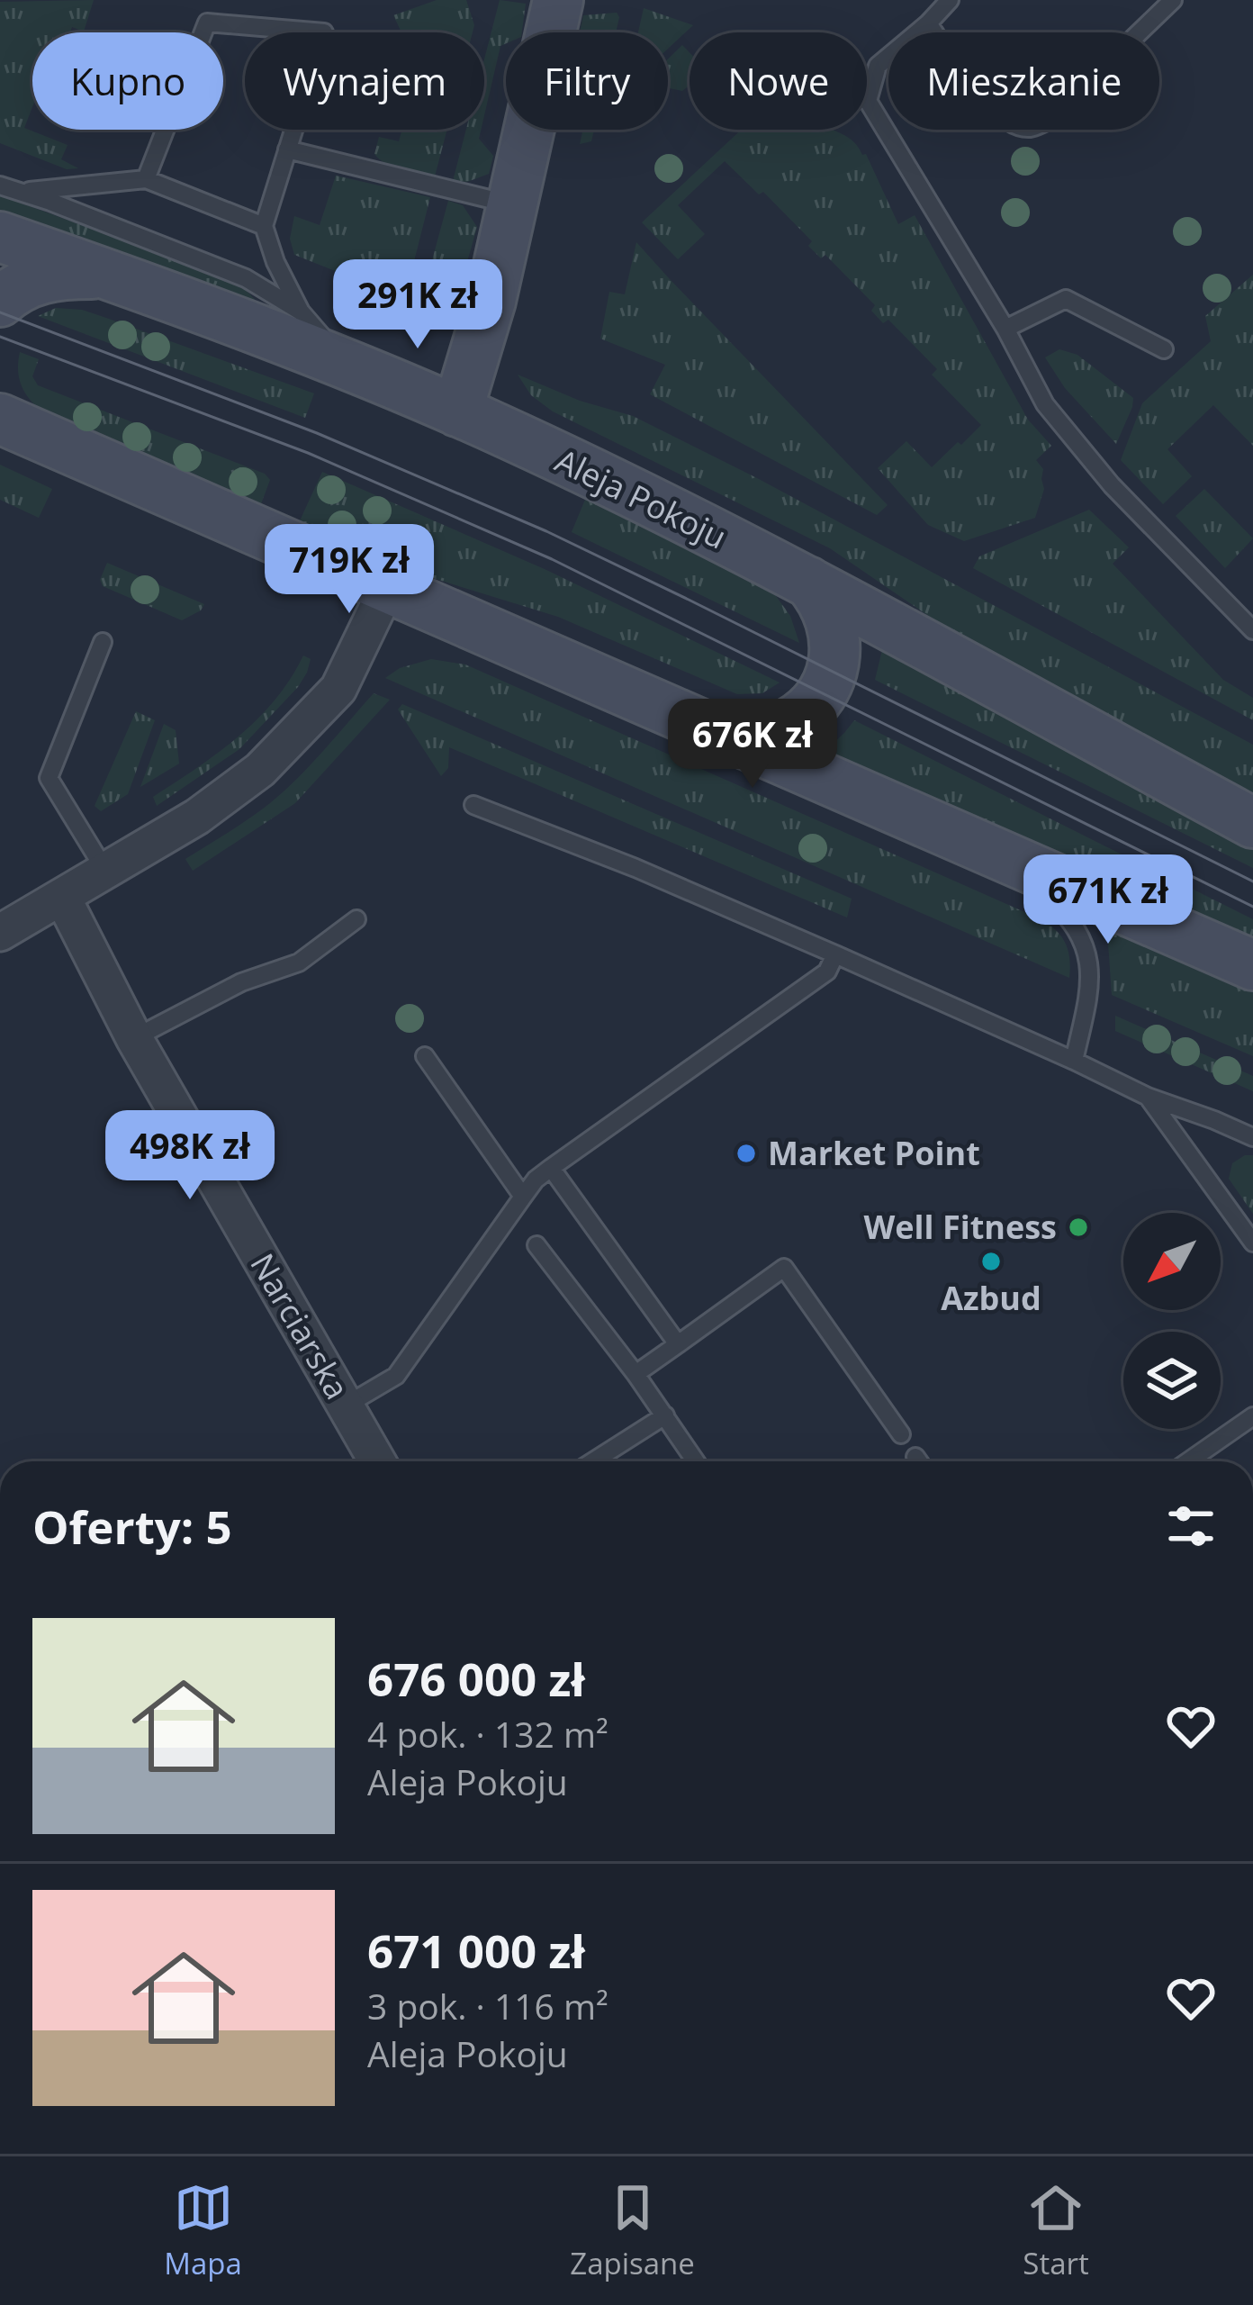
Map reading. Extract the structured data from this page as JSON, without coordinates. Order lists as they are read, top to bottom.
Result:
{
  "streets": {
    "main road": ["Aleja Pokoju"],
    "street": ["Narciarska"]
  },
  "places": ["Market Point", "Well Fitness", "Azbud"],
  "north": "bottom left",
  "page": {
    "chip": [
      "Kupno",
      "Wynajem",
      "Filtry",
      "Nowe",
      "Mieszkanie"
    ],
    "price": [
      "291K zł",
      "719K zł",
      "676K zł",
      "671K zł",
      "498K zł"
    ],
    "heading": "Oferty: 5",
    "list": [
      {
        "name": "676 000 zł",
        "note": "4 pok. · 132 m² · Aleja Pokoju"
      },
      {
        "name": "671 000 zł",
        "note": "3 pok. · 116 m² · Aleja Pokoju"
      }
    ],
    "tabs": ["Mapa", "Zapisane", "Start"]
  }
}
